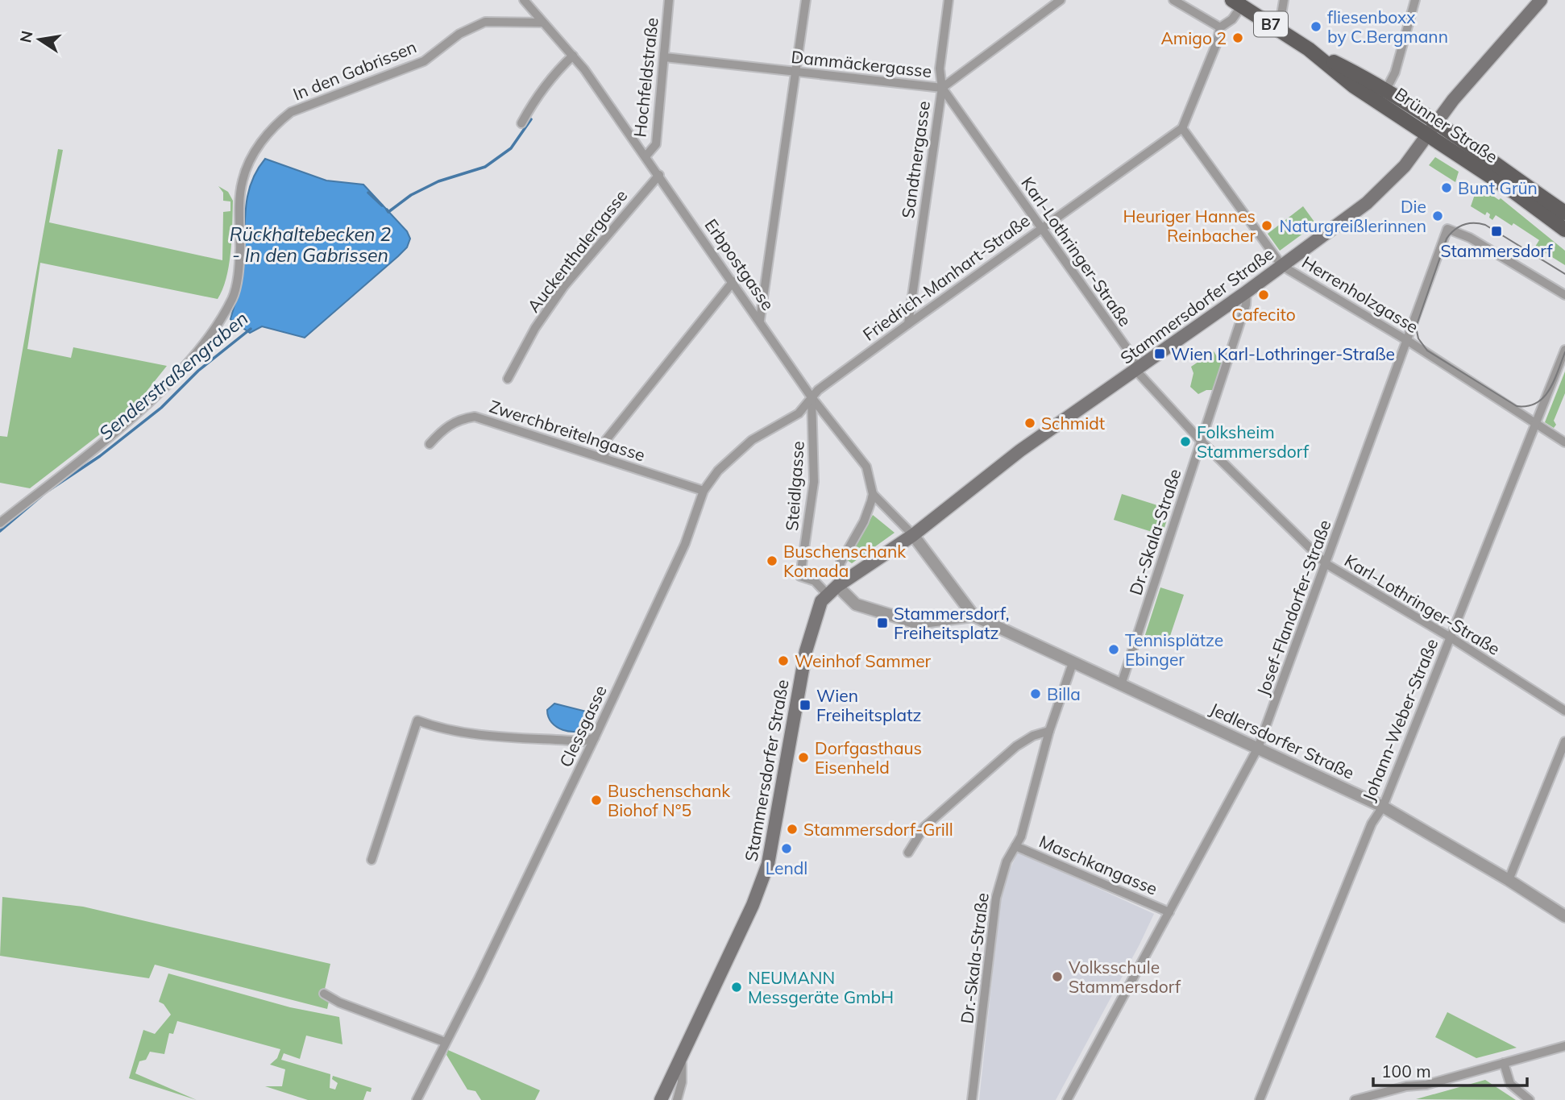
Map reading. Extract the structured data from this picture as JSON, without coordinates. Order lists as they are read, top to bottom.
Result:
{
  "streets": {
    "main road": ["B7", "Brünner Straße", "Stammersdorfer Straße"],
    "street": [
      "Dammäckergasse",
      "In den Gabrissen",
      "Hochfeldstraße",
      "Sandtnergasse",
      "Auckenthalergasse",
      "Karl-Lothringer-Straße",
      "Erbpostgasse",
      "Friedrich-Manhart-Straße",
      "Herrenholzgasse",
      "Zwerchbreitelngasse",
      "Steidlgasse",
      "Dr.-Skala-Straße",
      "Josef-Flandorfer-Straße",
      "Johann-Weber-Straße",
      "Clessgasse",
      "Jedlersdorfer Straße",
      "Maschkangasse"
    ]
  },
  "crossings": [
    ["Dammäckergasse", "Hochfeldstraße"],
    ["Dammäckergasse", "Sandtnergasse"],
    ["Dammäckergasse", "Karl-Lothringer-Straße"],
    ["In den Gabrissen", "Erbpostgasse"],
    ["Hochfeldstraße", "Erbpostgasse"],
    ["Brünner Straße", "Stammersdorfer Straße"],
    ["Sandtnergasse", "Karl-Lothringer-Straße"],
    ["Sandtnergasse", "Friedrich-Manhart-Straße"],
    ["Auckenthalergasse", "Erbpostgasse"],
    ["Karl-Lothringer-Straße", "Friedrich-Manhart-Straße"],
    ["Karl-Lothringer-Straße", "Stammersdorfer Straße"],
    ["Karl-Lothringer-Straße", "Dr.-Skala-Straße"],
    ["Karl-Lothringer-Straße", "Josef-Flandorfer-Straße"],
    ["Karl-Lothringer-Straße", "Johann-Weber-Straße"],
    ["Erbpostgasse", "Friedrich-Manhart-Straße"],
    ["Erbpostgasse", "Steidlgasse"],
    ["Erbpostgasse", "Clessgasse"],
    ["Friedrich-Manhart-Straße", "Herrenholzgasse"],
    ["Friedrich-Manhart-Straße", "Steidlgasse"],
    ["Friedrich-Manhart-Straße", "Clessgasse"],
    ["Herrenholzgasse", "Stammersdorfer Straße"],
    ["Herrenholzgasse", "Josef-Flandorfer-Straße"],
    ["Herrenholzgasse", "Johann-Weber-Straße"],
    ["Stammersdorfer Straße", "Steidlgasse"],
    ["Stammersdorfer Straße", "Dr.-Skala-Straße"],
    ["Zwerchbreitelngasse", "Clessgasse"],
    ["Steidlgasse", "Clessgasse"],
    ["Dr.-Skala-Straße", "Jedlersdorfer Straße"],
    ["Dr.-Skala-Straße", "Maschkangasse"],
    ["Josef-Flandorfer-Straße", "Jedlersdorfer Straße"],
    ["Josef-Flandorfer-Straße", "Maschkangasse"],
    ["Johann-Weber-Straße", "Jedlersdorfer Straße"]
  ],
  "water": ["Rückhaltebecken 2 - In den Gabrissen", "Senderstraßengraben"],
  "places": {
    "other": [
      "fliesenboxx by C.Bergmann",
      "Amigo 2",
      "Bunt Grün",
      "Die Naturgreißlerinnen",
      "Heuriger Hannes Reinbacher",
      "Cafecito",
      "Schmidt",
      "Folksheim Stammersdorf",
      "Buschenschank Komada",
      "Tennisplätze Ebinger",
      "Weinhof Sammer",
      "Billa",
      "Dorfgasthaus Eisenheld",
      "Buschenschank Biohof N°5",
      "Stammersdorf-Grill",
      "Lendl",
      "Volksschule Stammersdorf",
      "NEUMANN Messgeräte GmbH"
    ],
    "transit": [
      "Stammersdorf",
      "Wien Karl-Lothringer-Straße",
      "Stammersdorf, Freiheitsplatz",
      "Wien Freiheitsplatz"
    ]
  },
  "scale_bar": "100 m",
  "north": "left"
}
